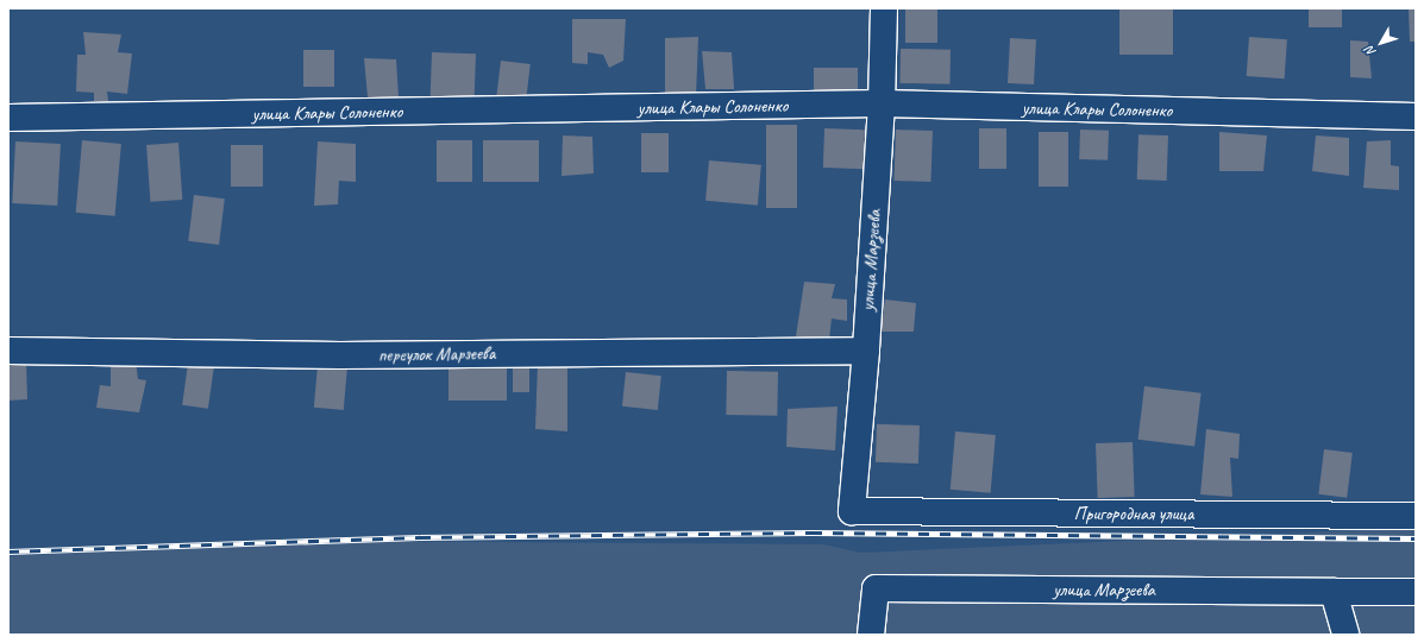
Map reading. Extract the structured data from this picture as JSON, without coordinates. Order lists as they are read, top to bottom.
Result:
{
  "streets": {
    "street": [
      "улица Клары Солоненко",
      "улица Марзеева",
      "переулок Марзеева",
      "Пригородная улица"
    ]
  },
  "crossings": [
    ["улица Клары Солоненко", "улица Марзеева"],
    ["улица Марзеева", "переулок Марзеева"],
    ["улица Марзеева", "Пригородная улица"]
  ],
  "north": "bottom left"
}
